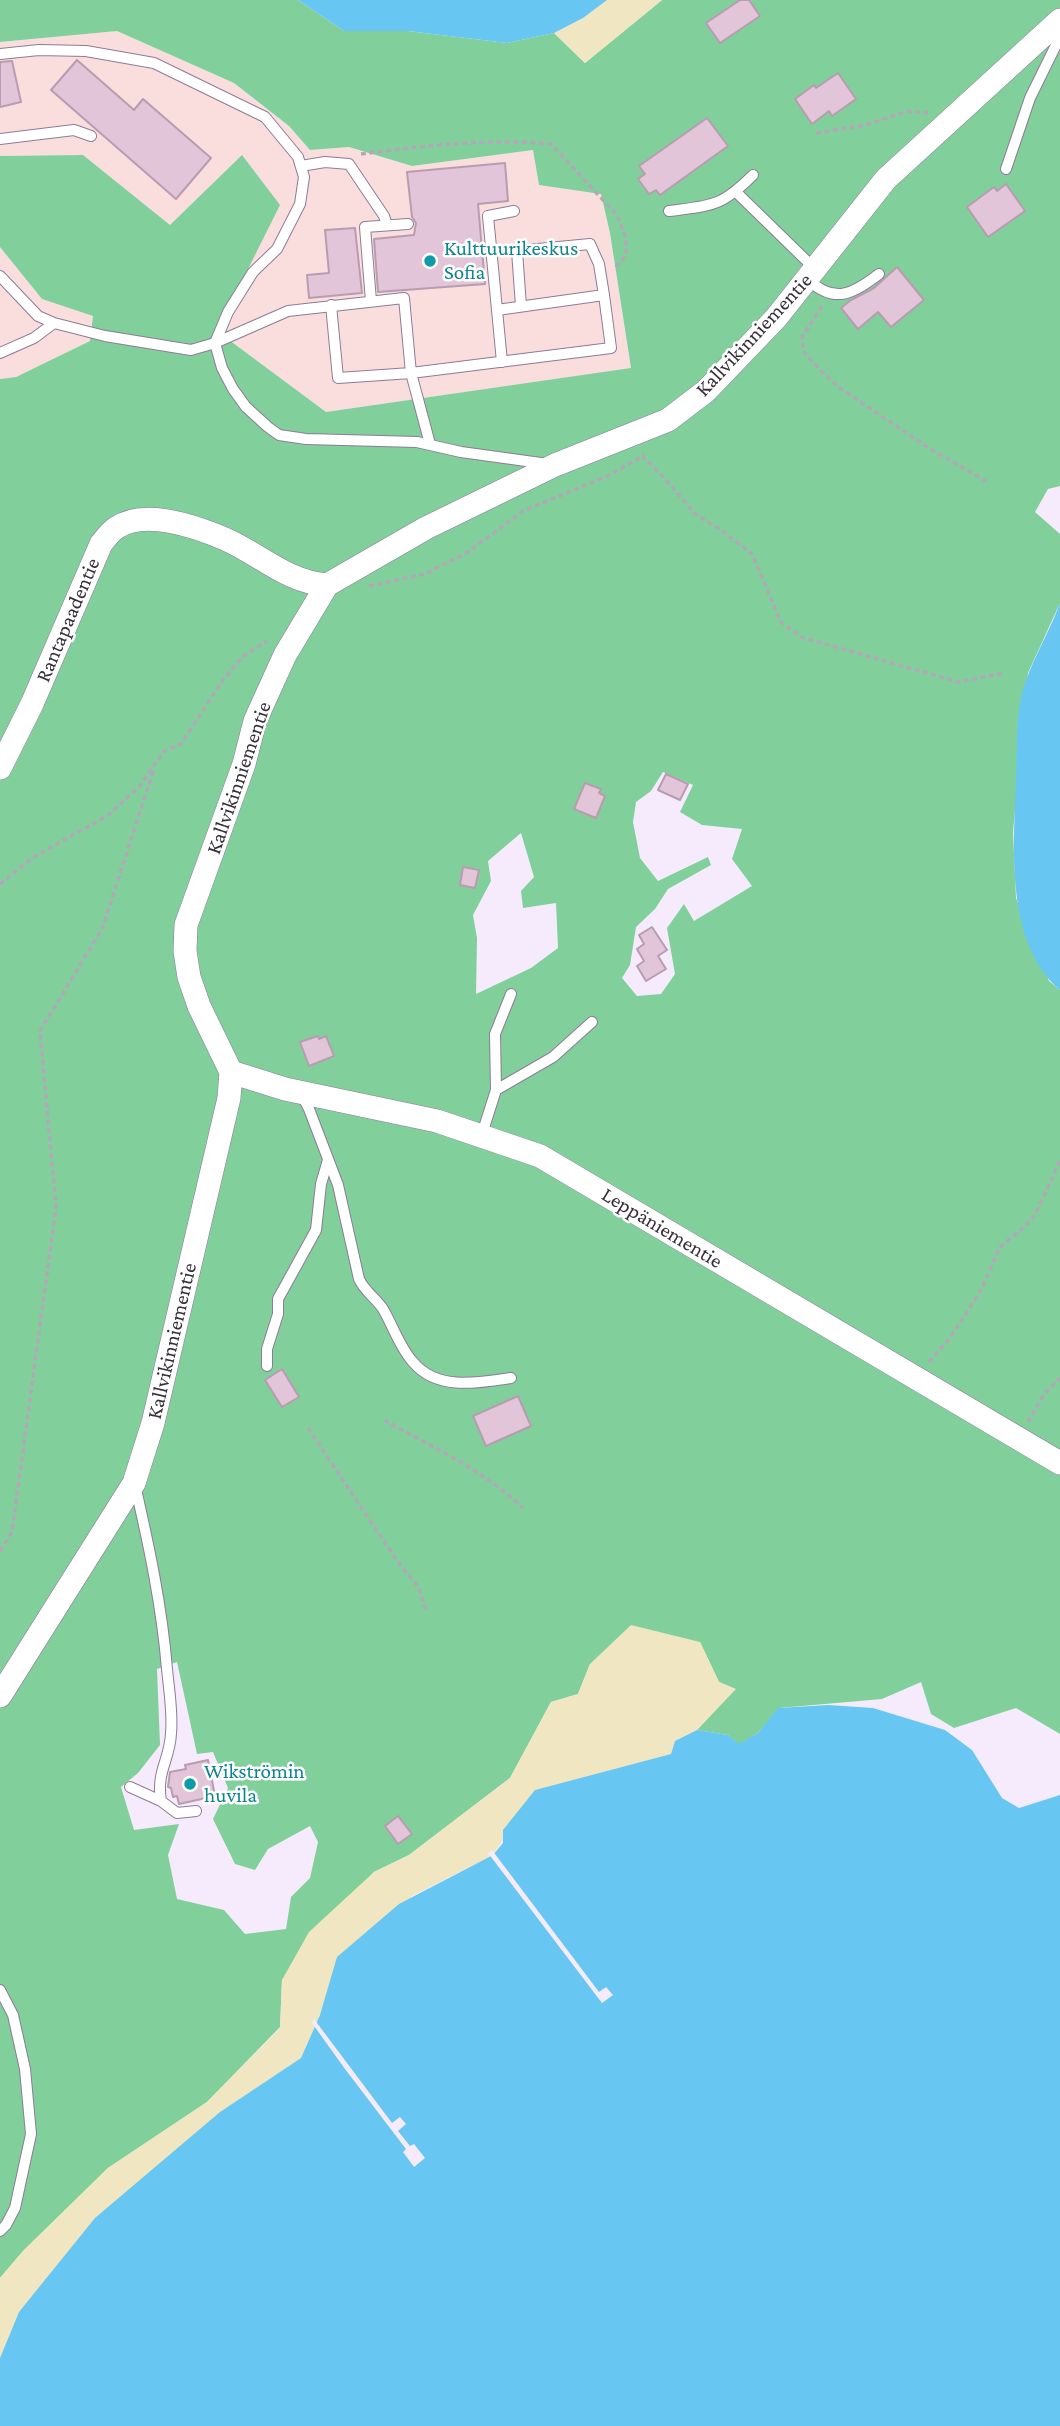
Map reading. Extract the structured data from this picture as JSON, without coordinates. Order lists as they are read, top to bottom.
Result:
{
  "streets": {
    "street": ["Kallvikinniementie", "Rantapaadentie", "Leppäniementie"]
  },
  "crossings": [
    ["Kallvikinniementie", "Rantapaadentie"],
    ["Kallvikinniementie", "Leppäniementie"]
  ],
  "places": ["Kulttuurikeskus Sofia", "Wikströmin huvila"]
}
